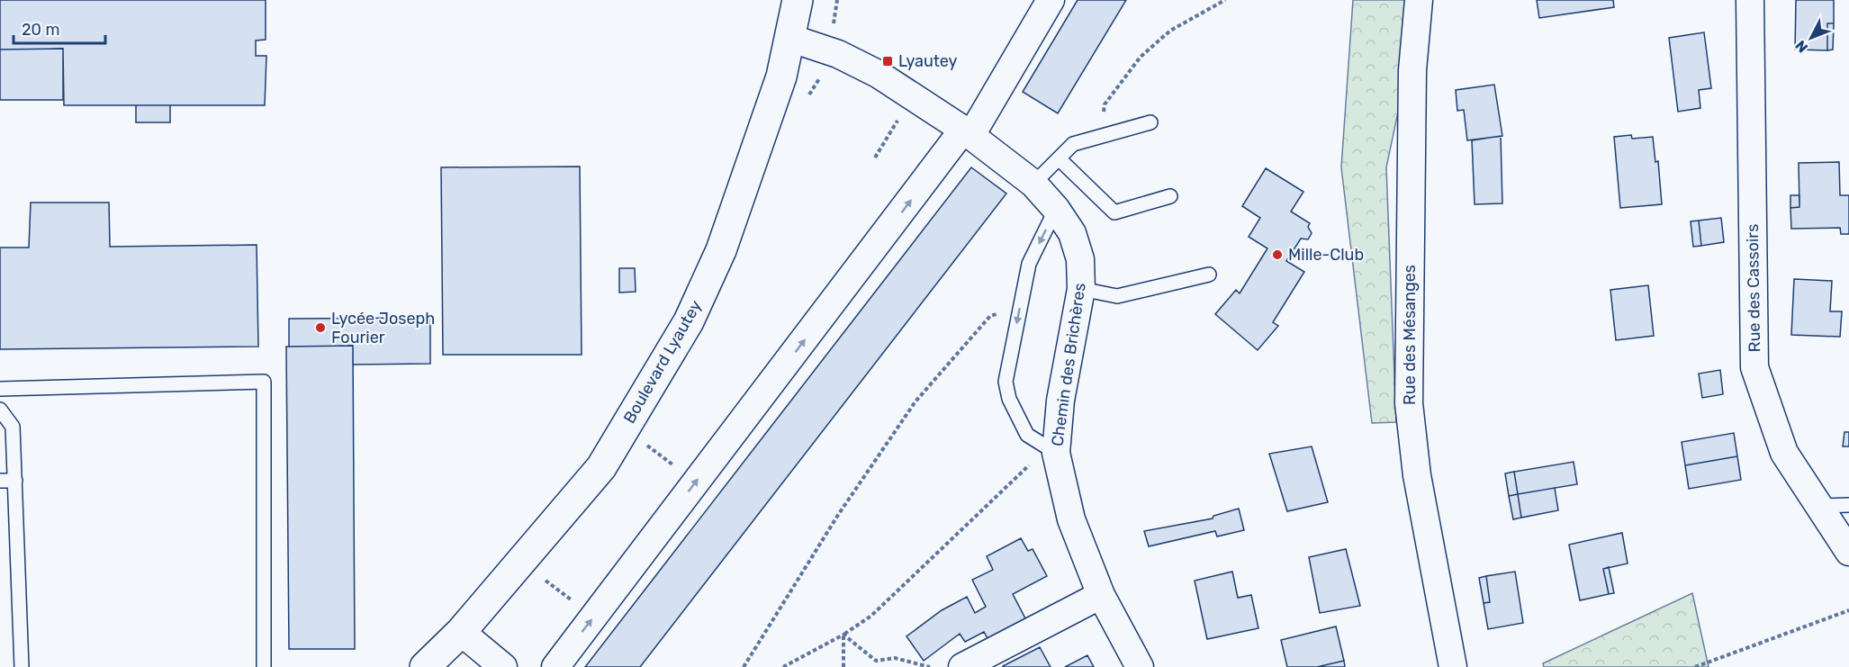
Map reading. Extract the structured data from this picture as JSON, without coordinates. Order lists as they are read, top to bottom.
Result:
{
  "streets": {
    "main road": ["Boulevard Lyautey"],
    "street": ["Rue des Cassoirs", "Rue des Mésanges", "Chemin des Brichères"]
  },
  "crossings": [
    ["Boulevard Lyautey", "Chemin des Brichères"]
  ],
  "places": {
    "transit": ["Lyautey"],
    "other": ["Mille-Club", "Lycée Joseph Fourier"]
  },
  "scale_bar": "20 m",
  "north": "bottom left"
}
